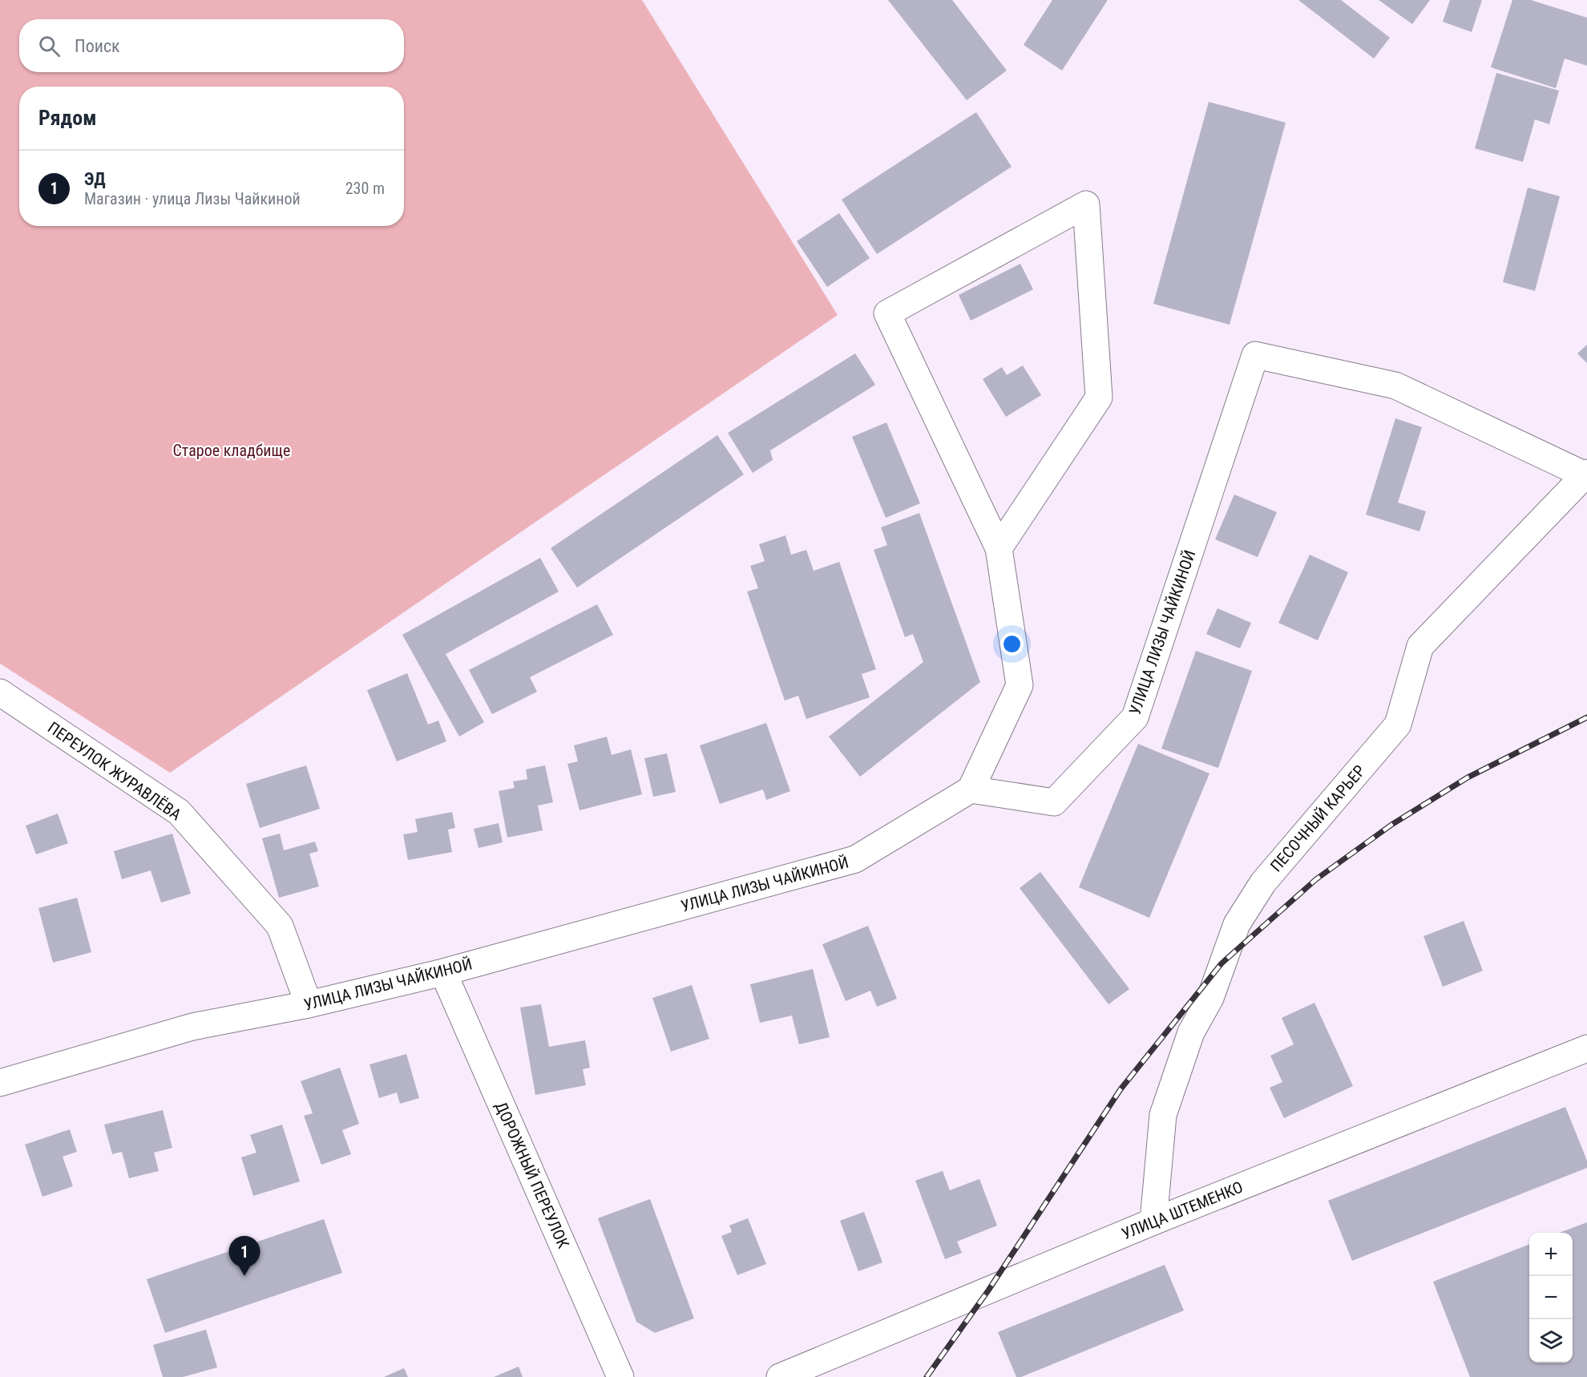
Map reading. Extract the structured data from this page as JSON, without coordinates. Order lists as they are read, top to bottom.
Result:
{
  "streets": {
    "street": [
      "УЛИЦА ЛИЗЫ ЧАЙКИНОЙ",
      "ПЕРЕУЛОК ЖУРАВЛЁВА",
      "ПЕСОЧНЫЙ КАРЬЕР",
      "ДОРОЖНЫЙ ПЕРЕУЛОК",
      "УЛИЦА ШТЕМЕНКО"
    ]
  },
  "crossings": [
    ["УЛИЦА ЛИЗЫ ЧАЙКИНОЙ", "ПЕРЕУЛОК ЖУРАВЛЁВА"],
    ["УЛИЦА ЛИЗЫ ЧАЙКИНОЙ", "ПЕСОЧНЫЙ КАРЬЕР"],
    ["УЛИЦА ЛИЗЫ ЧАЙКИНОЙ", "ДОРОЖНЫЙ ПЕРЕУЛОК"],
    ["ПЕСОЧНЫЙ КАРЬЕР", "УЛИЦА ШТЕМЕНКО"]
  ],
  "parks": ["Старое кладбище"],
  "page": {
    "search": "Поиск",
    "heading": "Рядом",
    "list": [
      {
        "mark": "1",
        "name": "ЭД",
        "note": "Магазин · улица Лизы Чайкиной",
        "value": "230 m"
      }
    ],
    "map_buttons": ["+", "−"],
    "pins": "1"
  }
}
